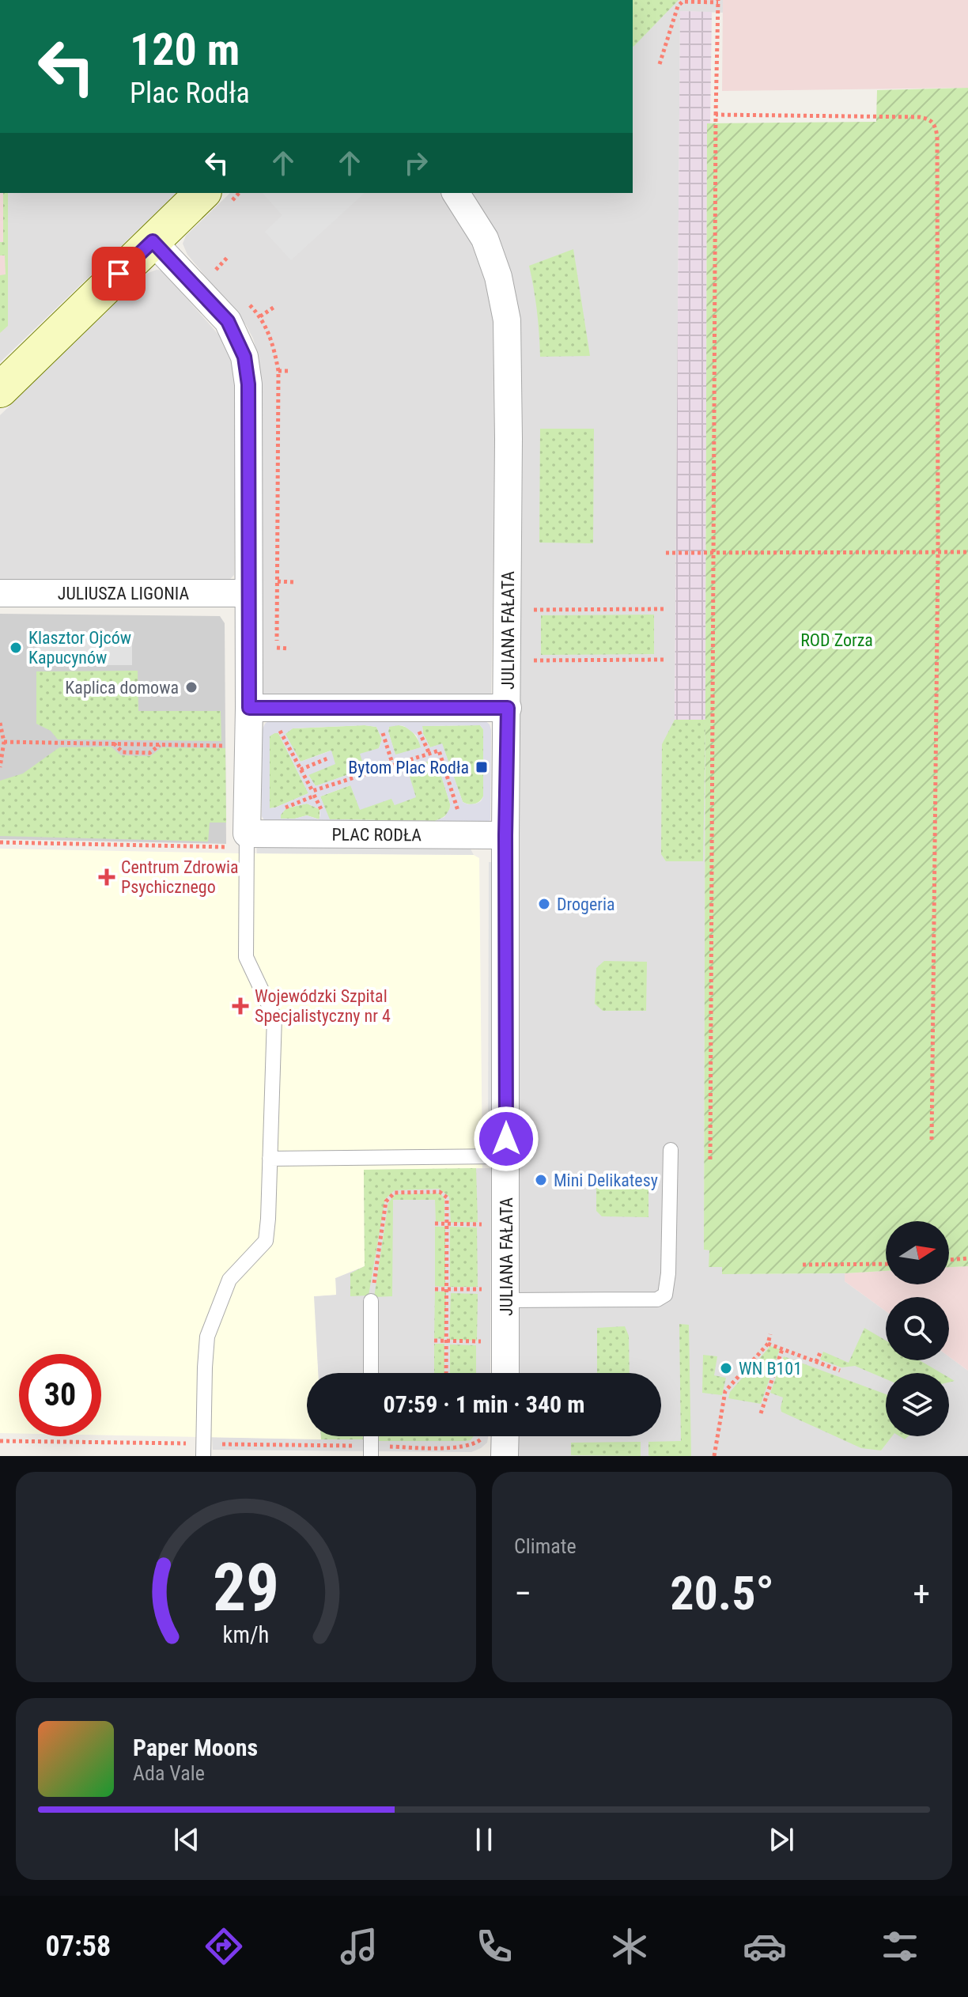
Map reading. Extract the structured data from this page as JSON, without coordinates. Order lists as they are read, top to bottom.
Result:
{
  "streets": {
    "street": ["JULIUSZA LIGONIA", "JULIANA FAŁATA", "PLAC RODŁA"]
  },
  "crossings": [
    ["JULIANA FAŁATA", "PLAC RODŁA"]
  ],
  "parks": ["ROD Zorza"],
  "places": {
    "other": [
      "Klasztor Ojców Kapucynów",
      "Kaplica domowa",
      "Drogeria",
      "Mini Delikatesy",
      "WN B101"
    ],
    "transit": ["Bytom Plac Rodła"],
    "health": ["Centrum Zdrowia Psychicznego", "Wojewódzki Szpital Specjalistyczny nr 4"]
  },
  "north": "right",
  "page": {
    "turn": ["120 m", "Plac Rodła"],
    "limit": "30",
    "trip": "07:59 · 1 min · 340 m",
    "tile": "Climate",
    "heat": ["−", "20.5°", "+"],
    "song": ["Paper Moons", "Ada Vale"],
    "tabs": "07:58",
    "gauge": ["29", "km/h"]
  }
}
